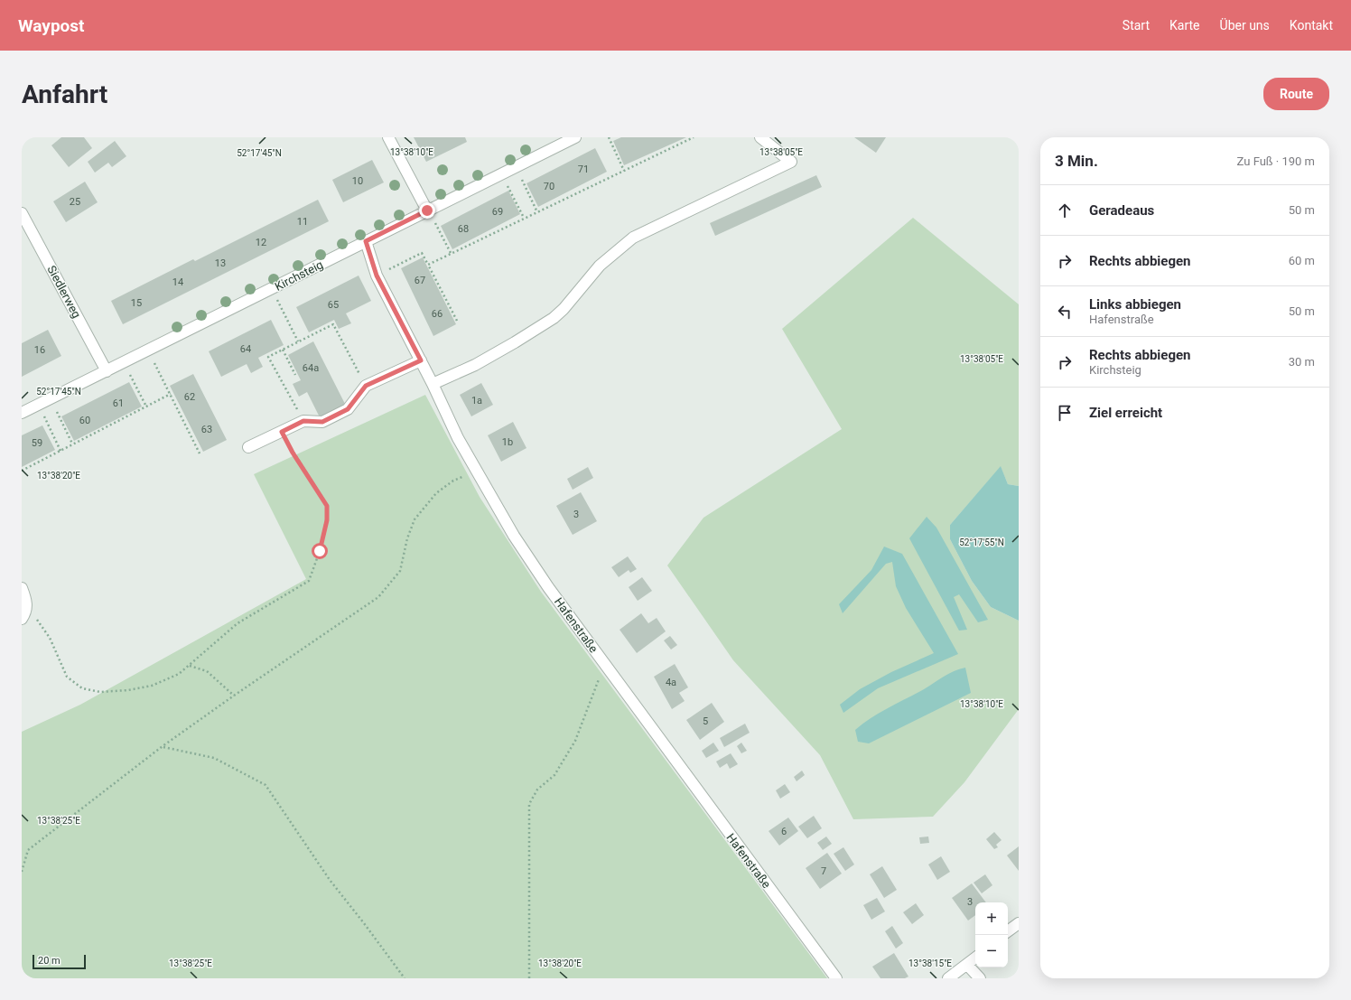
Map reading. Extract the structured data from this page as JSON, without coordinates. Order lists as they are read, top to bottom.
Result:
{
  "streets": {
    "street": ["Kirchsteig", "Siedlerweg", "Hafenstraße"]
  },
  "crossings": [
    ["Kirchsteig", "Siedlerweg"],
    ["Kirchsteig", "Hafenstraße"]
  ],
  "house_numbers": [
    "71",
    "10",
    "70",
    "25",
    "69",
    "11",
    "68",
    "12",
    "13",
    "67",
    "14",
    "15",
    "65",
    "66",
    "64",
    "16",
    "64a",
    "62",
    "1a",
    "61",
    "60",
    "63",
    "1b",
    "59",
    "3",
    "4a",
    "5",
    "6",
    "7",
    "3"
  ],
  "scale_bar": "20 m",
  "page": {
    "header": "Waypost",
    "nav": [
      "Start",
      "Karte",
      "Über uns",
      "Kontakt"
    ],
    "buttons": "Route",
    "title": "Anfahrt",
    "heading": ["3 Min.", "Zu Fuß · 190 m"],
    "list": [
      ["Geradeaus", "50 m"],
      ["Rechts abbiegen", "60 m"],
      ["Links abbiegen", "Hafenstraße", "50 m"],
      ["Rechts abbiegen", "Kirchsteig", "30 m"],
      "Ziel erreicht"
    ],
    "map_buttons": ["+", "−"],
    "scale": "20 m"
  },
  "coordinates": [
    "13°38'10\"E",
    "13°38'05\"E",
    "52°17'45\"N",
    "13°38'20\"E",
    "52°17'55\"N",
    "13°38'25\"E",
    "13°38'15\"E"
  ]
}
